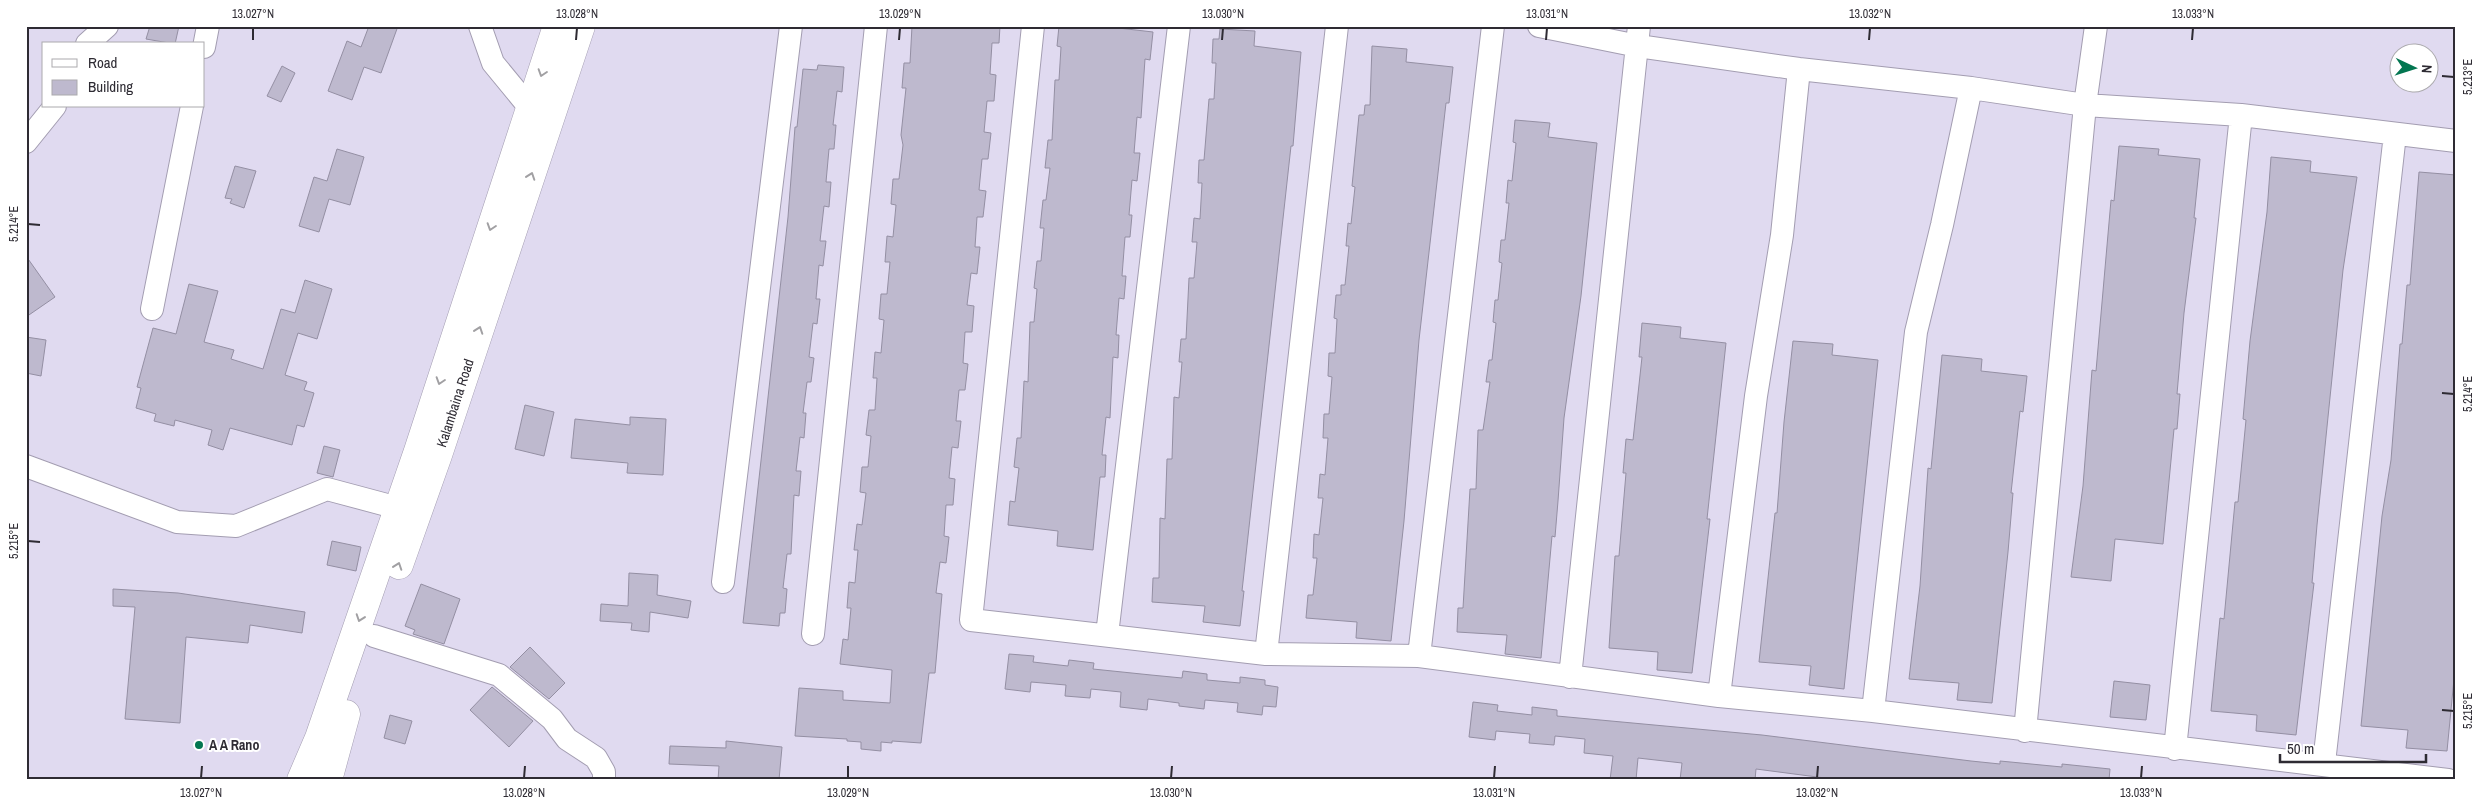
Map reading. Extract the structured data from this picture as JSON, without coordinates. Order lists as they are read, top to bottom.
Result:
{
  "streets": {
    "main road": ["Kalambaina Road"]
  },
  "places": ["A A Rano"],
  "legend": ["Road", "Building"],
  "scale_bar": "50 m",
  "north": "right",
  "coordinates": [
    "13.027°N",
    "13.028°N",
    "13.029°N",
    "13.030°N",
    "13.031°N",
    "13.032°N",
    "13.033°N",
    "5.213°E",
    "5.214°E",
    "5.215°E"
  ]
}
